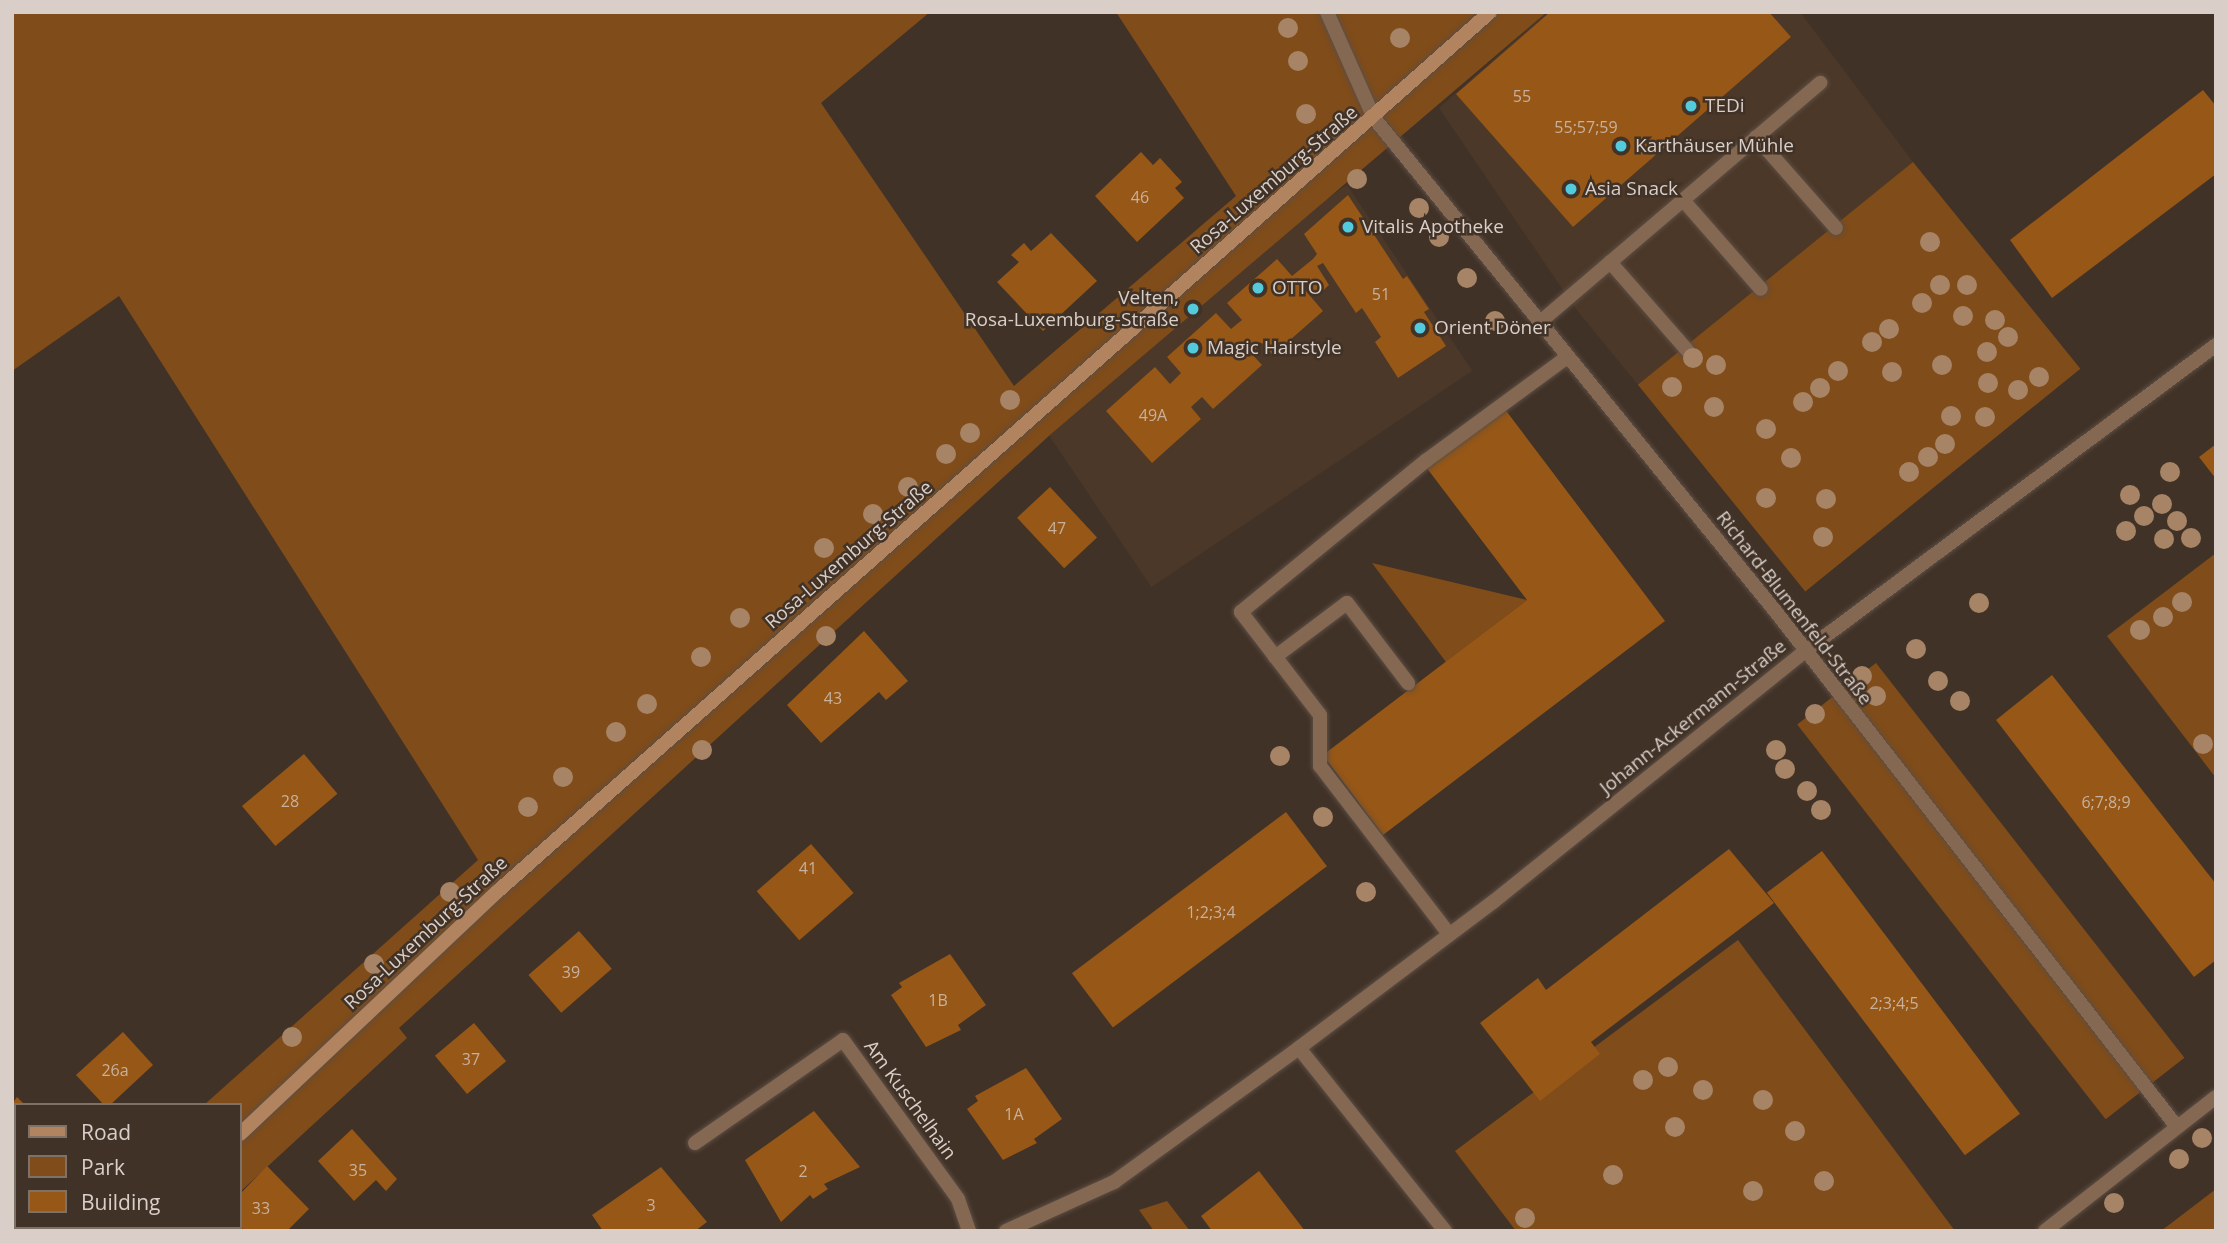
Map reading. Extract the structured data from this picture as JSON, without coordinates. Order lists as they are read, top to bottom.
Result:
{
  "streets": {
    "main road": ["Rosa-Luxemburg-Straße"],
    "street": ["Richard-Blumenfeld-Straße", "Johann-Ackermann-Straße", "Am Kuschelhain"]
  },
  "crossings": [
    ["Rosa-Luxemburg-Straße", "Richard-Blumenfeld-Straße"],
    ["Richard-Blumenfeld-Straße", "Johann-Ackermann-Straße"]
  ],
  "places": [
    "TEDi",
    "Karthäuser Mühle",
    "Asia Snack",
    "Vitalis Apotheke",
    "OTTO",
    "Velten, Rosa-Luxemburg-Straße",
    "Orient Döner",
    "Magic Hairstyle"
  ],
  "house_numbers": [
    "55",
    "55;57;59",
    "46",
    "51",
    "49A",
    "47",
    "43",
    "28",
    "6;7;8;9",
    "41",
    "1;2;3;4",
    "39",
    "1B",
    "2;3;4;5",
    "37",
    "26a",
    "1A",
    "35",
    "2",
    "3",
    "33"
  ],
  "legend": ["Road", "Park", "Building"]
}
